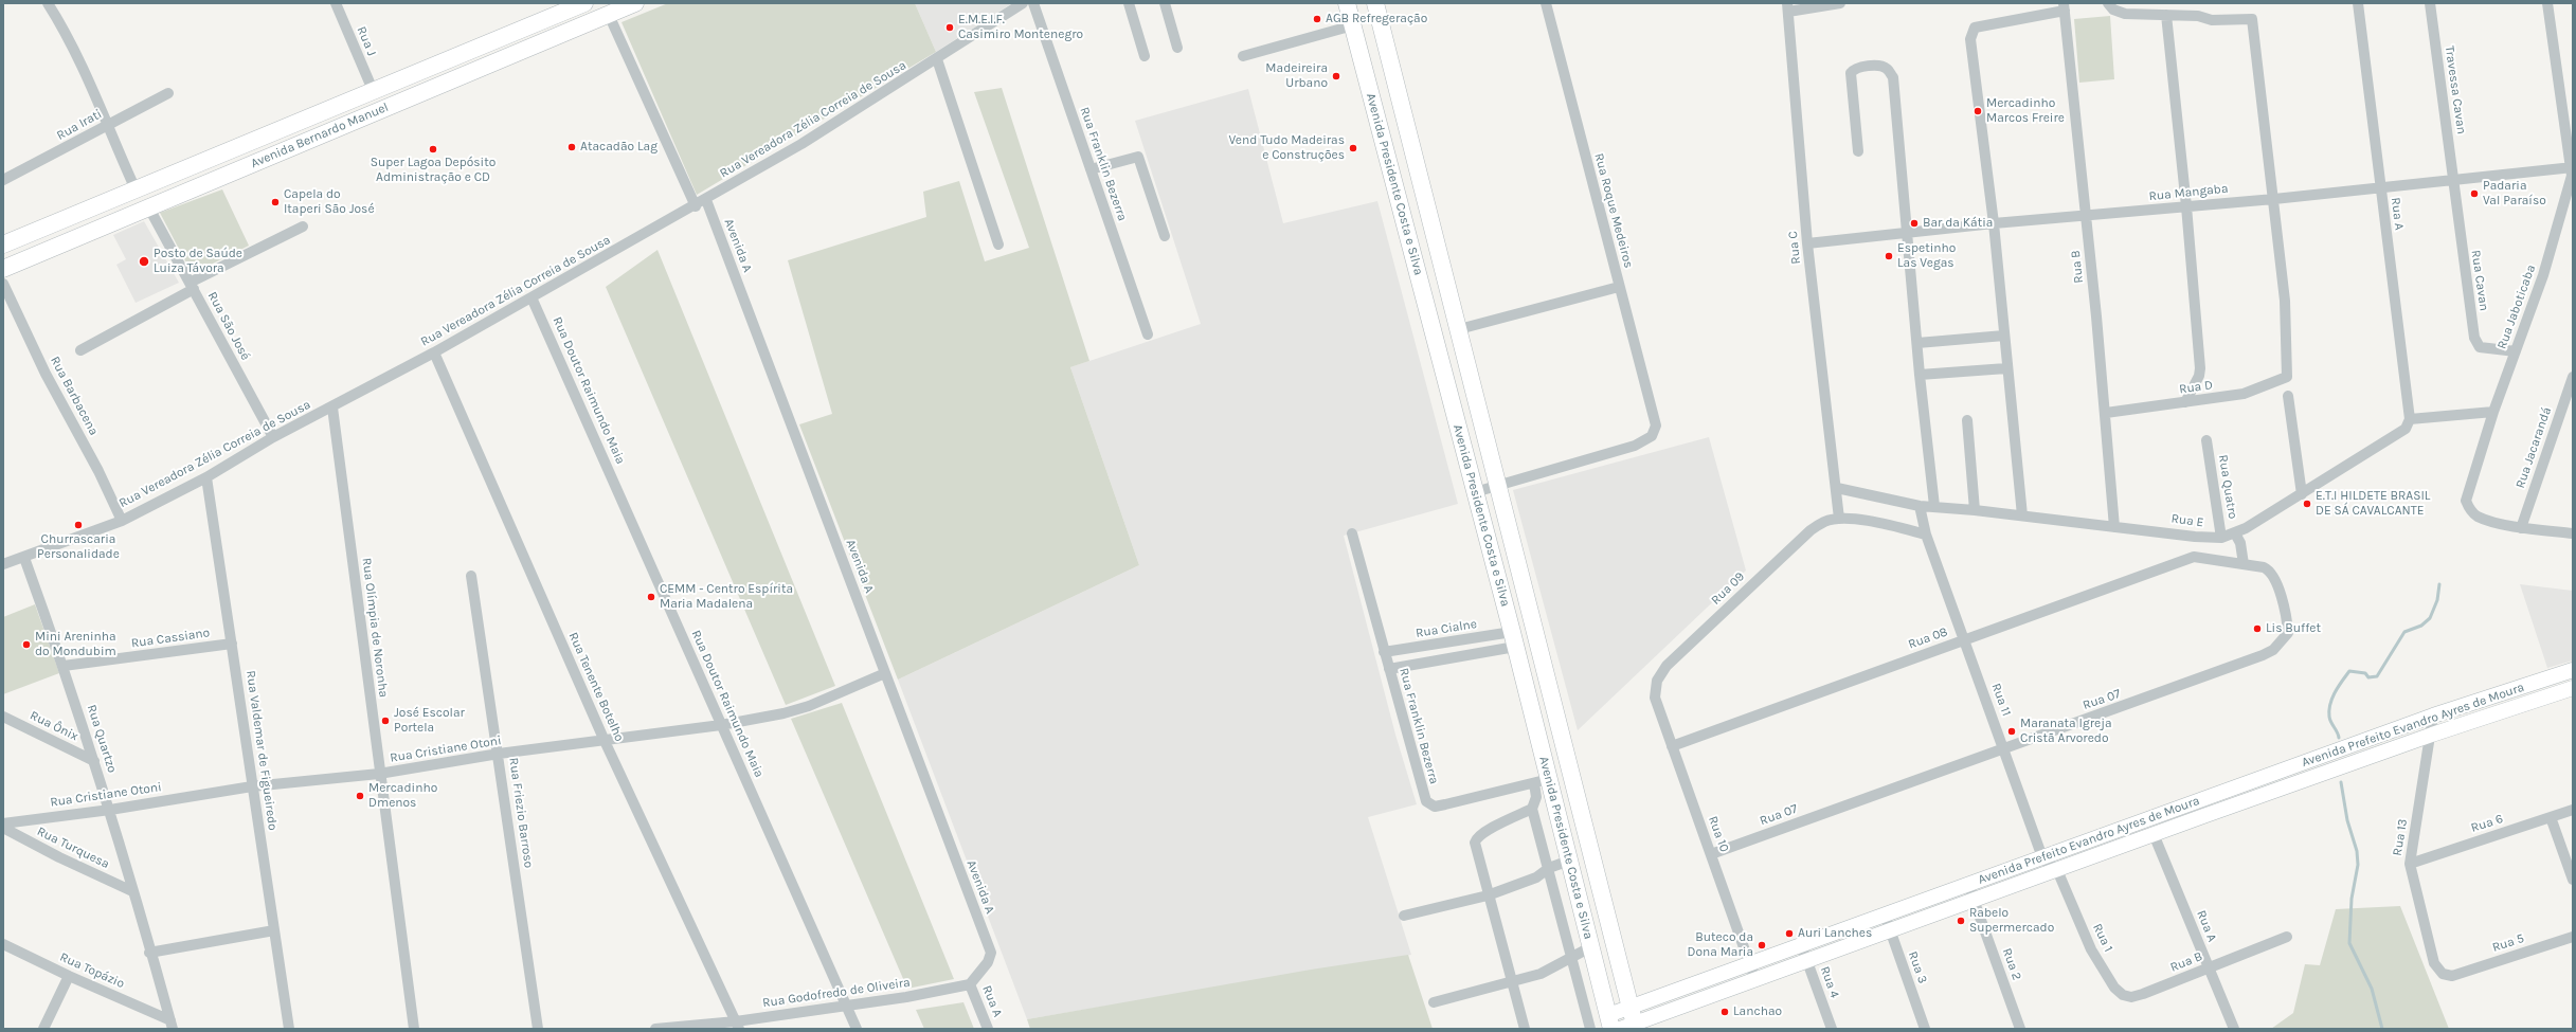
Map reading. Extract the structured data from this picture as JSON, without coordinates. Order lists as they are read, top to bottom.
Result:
{
  "streets": {
    "main road": ["Avenida Bernardo Manuel", "Avenida Presidente Costa e Silva"],
    "street": [
      "Rua J",
      "Travessa Cavan",
      "Rua Vereadora Zélia Correia de Sousa",
      "Rua Irati",
      "Rua Franklin Bezerra",
      "Rua Mangaba",
      "Rua Roque Medeiros",
      "Rua A",
      "Avenida A",
      "Rua C",
      "Rua B",
      "Rua Cavan",
      "Rua Jaboticaba",
      "Rua São José",
      "Rua D",
      "Rua Doutor Raimundo Maia",
      "Rua Barbacena",
      "Rua Jacarandá",
      "Rua Quatro",
      "Rua E",
      "Rua 09",
      "Rua Olímpia de Noronha",
      "Rua Cialne",
      "Rua Cassiano",
      "Rua 08",
      "Rua Tenente Botelho",
      "Rua 11",
      "Rua 07",
      "Avenida Prefeito Evandro Ayres de Moura",
      "Rua Ônix",
      "Rua Quartzo",
      "Rua Cristiane Otoni",
      "Rua Valdemar de Figueiredo",
      "Rua Friezio Barroso",
      "Rua 6",
      "Rua 10",
      "Rua 13",
      "Rua Turquesa",
      "Rua 1",
      "Rua 5",
      "Rua 2",
      "Rua 3",
      "Rua Topázio",
      "Rua 4",
      "Rua Godofredo de Oliveira"
    ]
  },
  "crossings": [
    ["Rua J", "Avenida Bernardo Manuel"],
    ["Travessa Cavan", "Rua Mangaba"],
    ["Travessa Cavan", "Rua Cavan"],
    ["Rua Vereadora Zélia Correia de Sousa", "Avenida A"],
    ["Rua Vereadora Zélia Correia de Sousa", "Rua São José"],
    ["Rua Vereadora Zélia Correia de Sousa", "Rua Doutor Raimundo Maia"],
    ["Rua Vereadora Zélia Correia de Sousa", "Rua Barbacena"],
    ["Rua Vereadora Zélia Correia de Sousa", "Rua Olímpia de Noronha"],
    ["Rua Vereadora Zélia Correia de Sousa", "Rua Tenente Botelho"],
    ["Rua Vereadora Zélia Correia de Sousa", "Rua Quartzo"],
    ["Rua Vereadora Zélia Correia de Sousa", "Rua Valdemar de Figueiredo"],
    ["Avenida Bernardo Manuel", "Rua São José"],
    ["Rua Franklin Bezerra", "Avenida Presidente Costa e Silva"],
    ["Rua Franklin Bezerra", "Rua Cialne"],
    ["Avenida Presidente Costa e Silva", "Rua Roque Medeiros"],
    ["Avenida Presidente Costa e Silva", "Rua Cialne"],
    ["Avenida Presidente Costa e Silva", "Avenida Prefeito Evandro Ayres de Moura"],
    ["Rua Mangaba", "Rua A"],
    ["Rua Mangaba", "Rua C"],
    ["Rua Mangaba", "Rua B"],
    ["Rua Mangaba", "Rua Cavan"],
    ["Rua Mangaba", "Rua Jaboticaba"],
    ["Rua Mangaba", "Rua D"],
    ["Rua A", "Avenida A"],
    ["Rua A", "Rua B"],
    ["Rua A", "Rua E"],
    ["Rua A", "Avenida Prefeito Evandro Ayres de Moura"],
    ["Rua A", "Rua Godofredo de Oliveira"],
    ["Avenida A", "Rua Cristiane Otoni"],
    ["Avenida A", "Rua Godofredo de Oliveira"],
    ["Rua B", "Rua D"],
    ["Rua B", "Rua E"],
    ["Rua B", "Rua 1"],
    ["Rua Cavan", "Rua Jaboticaba"],
    ["Rua Jaboticaba", "Rua Jacarandá"],
    ["Rua Doutor Raimundo Maia", "Rua Cristiane Otoni"],
    ["Rua Doutor Raimundo Maia", "Rua Godofredo de Oliveira"],
    ["Rua Quatro", "Rua E"],
    ["Rua 09", "Rua 11"],
    ["Rua 09", "Rua 10"],
    ["Rua Olímpia de Noronha", "Rua Cristiane Otoni"],
    ["Rua Cassiano", "Rua Quartzo"],
    ["Rua Cassiano", "Rua Valdemar de Figueiredo"],
    ["Rua 08", "Rua 11"],
    ["Rua 08", "Rua 07"],
    ["Rua 08", "Rua 10"],
    ["Rua Tenente Botelho", "Rua Cristiane Otoni"],
    ["Rua Tenente Botelho", "Rua Godofredo de Oliveira"],
    ["Rua 11", "Rua 07"],
    ["Rua 11", "Avenida Prefeito Evandro Ayres de Moura"],
    ["Rua 07", "Rua 10"],
    ["Avenida Prefeito Evandro Ayres de Moura", "Rua 10"],
    ["Avenida Prefeito Evandro Ayres de Moura", "Rua 13"],
    ["Avenida Prefeito Evandro Ayres de Moura", "Rua 1"],
    ["Avenida Prefeito Evandro Ayres de Moura", "Rua 2"],
    ["Avenida Prefeito Evandro Ayres de Moura", "Rua 3"],
    ["Avenida Prefeito Evandro Ayres de Moura", "Rua 4"],
    ["Rua Ônix", "Rua Quartzo"],
    ["Rua Quartzo", "Rua Cristiane Otoni"],
    ["Rua Quartzo", "Rua Turquesa"],
    ["Rua Quartzo", "Rua Topázio"],
    ["Rua Cristiane Otoni", "Rua Valdemar de Figueiredo"],
    ["Rua Cristiane Otoni", "Rua Friezio Barroso"],
    ["Rua 6", "Rua 13"],
    ["Rua 13", "Rua 5"]
  ],
  "places": [
    "AGB Refregeração",
    "E.M.E.I.F. Casimiro Montenegro",
    "Madeireira Urbano",
    "Mercadinho Marcos Freire",
    "Atacadão Lag",
    "Vend Tudo Madeiras e Construções",
    "Super Lagoa Depósito Administração e CD",
    "Padaria Val Paraíso",
    "Capela do Itaperi São José",
    "Bar da Kátia",
    "Espetinho Las Vegas",
    "Posto de Saúde Luiza Távora",
    "E.T.I HILDETE BRASIL DE SÁ CAVALCANTE",
    "Churrascaria Personalidade",
    "CEMM - Centro Espírita Maria Madalena",
    "Lis Buffet",
    "Mini Areninha do Mondubim",
    "José Escolar Portela",
    "Maranata Igreja Cristã Arvoredo",
    "Mercadinho Dmenos",
    "Rabelo Supermercado",
    "Auri Lanches",
    "Buteco da Dona Maria",
    "Lanchao"
  ]
}
